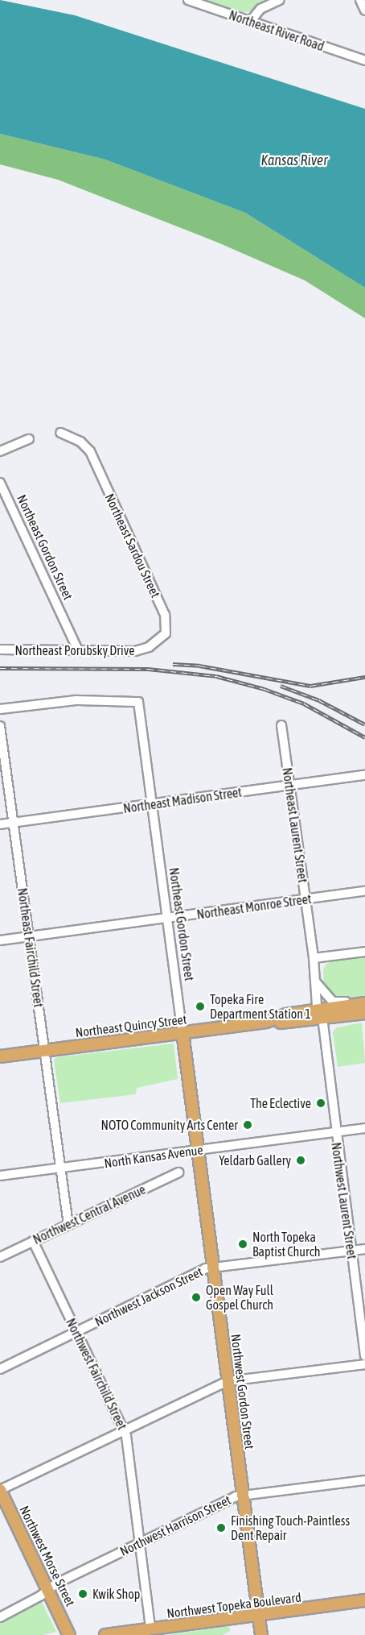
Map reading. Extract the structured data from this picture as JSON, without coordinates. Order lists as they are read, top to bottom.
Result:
{
  "streets": {
    "main road": [
      "Northeast Gordon Street",
      "Northeast Quincy Street",
      "Northwest Gordon Street",
      "Northwest Morse Street",
      "Northwest Topeka Boulevard"
    ],
    "street": [
      "Northeast River Road",
      "Northeast Sardou Street",
      "Northeast Porubsky Drive",
      "Northeast Madison Street",
      "Northeast Laurent Street",
      "Northeast Monroe Street",
      "Northeast Fairchild Street",
      "North Kansas Avenue",
      "Northwest Laurent Street",
      "Northwest Central Avenue",
      "Northwest Jackson Street",
      "Northwest Fairchild Street",
      "Northwest Harrison Street"
    ]
  },
  "crossings": [
    ["Northeast Sardou Street", "Northeast Porubsky Drive"],
    ["Northeast Gordon Street", "Northeast Porubsky Drive"],
    ["Northeast Gordon Street", "Northeast Madison Street"],
    ["Northeast Gordon Street", "Northeast Monroe Street"],
    ["Northeast Gordon Street", "Northeast Quincy Street"],
    ["Northeast Gordon Street", "North Kansas Avenue"],
    ["Northeast Gordon Street", "Northwest Gordon Street"],
    ["Northeast Madison Street", "Northeast Laurent Street"],
    ["Northeast Madison Street", "Northeast Fairchild Street"],
    ["Northeast Laurent Street", "Northeast Monroe Street"],
    ["Northeast Laurent Street", "Northeast Quincy Street"],
    ["Northeast Laurent Street", "North Kansas Avenue"],
    ["Northeast Laurent Street", "Northwest Laurent Street"],
    ["Northeast Monroe Street", "Northeast Fairchild Street"],
    ["Northeast Fairchild Street", "Northeast Quincy Street"],
    ["Northeast Fairchild Street", "North Kansas Avenue"],
    ["North Kansas Avenue", "Northwest Laurent Street"],
    ["North Kansas Avenue", "Northwest Gordon Street"],
    ["Northwest Laurent Street", "Northwest Jackson Street"],
    ["Northwest Central Avenue", "Northwest Fairchild Street"],
    ["Northwest Jackson Street", "Northwest Fairchild Street"],
    ["Northwest Jackson Street", "Northwest Gordon Street"],
    ["Northwest Fairchild Street", "Northwest Harrison Street"],
    ["Northwest Fairchild Street", "Northwest Topeka Boulevard"],
    ["Northwest Gordon Street", "Northwest Harrison Street"],
    ["Northwest Gordon Street", "Northwest Topeka Boulevard"],
    ["Northwest Harrison Street", "Northwest Morse Street"]
  ],
  "water": ["Kansas River"],
  "places": [
    "Topeka Fire Department Station 1",
    "The Eclective",
    "NOTO Community Arts Center",
    "Yeldarb Gallery",
    "North Topeka Baptist Church",
    "Open Way Full Gospel Church",
    "Finishing Touch-Paintless Dent Repair",
    "Kwik Shop"
  ]
}
